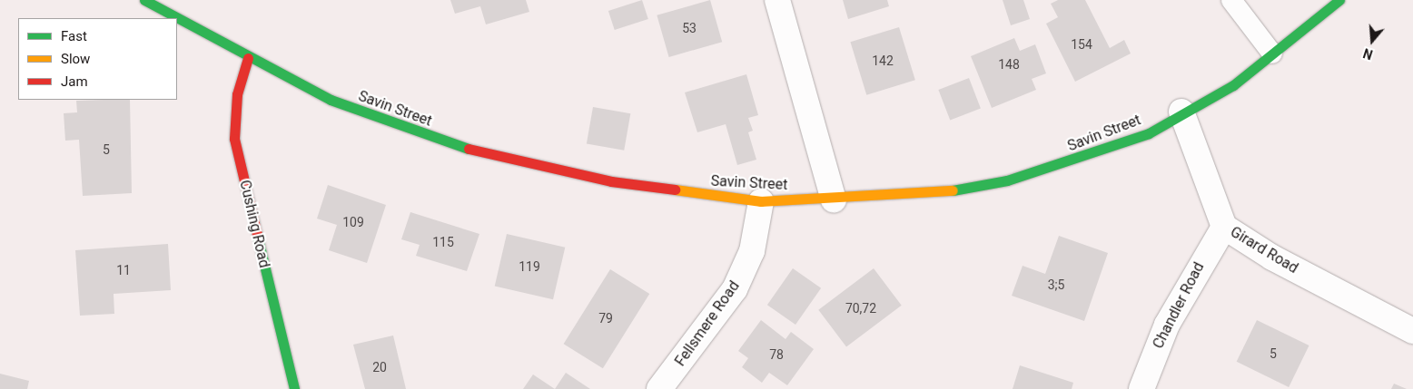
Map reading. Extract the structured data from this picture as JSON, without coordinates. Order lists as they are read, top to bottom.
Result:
{
  "streets": {
    "street": [
      "Savin Street",
      "Cushing Road",
      "Girard Road",
      "Chandler Road",
      "Fellsmere Road"
    ]
  },
  "crossings": [
    ["Savin Street", "Cushing Road"],
    ["Savin Street", "Girard Road"],
    ["Savin Street", "Fellsmere Road"],
    ["Girard Road", "Chandler Road"]
  ],
  "house_numbers": [
    "53",
    "154",
    "142",
    "148",
    "5",
    "109",
    "115",
    "119",
    "11",
    "3;5",
    "70,72",
    "79",
    "5",
    "78",
    "20"
  ],
  "legend": ["Fast", "Slow", "Jam"],
  "north": "bottom"
}
